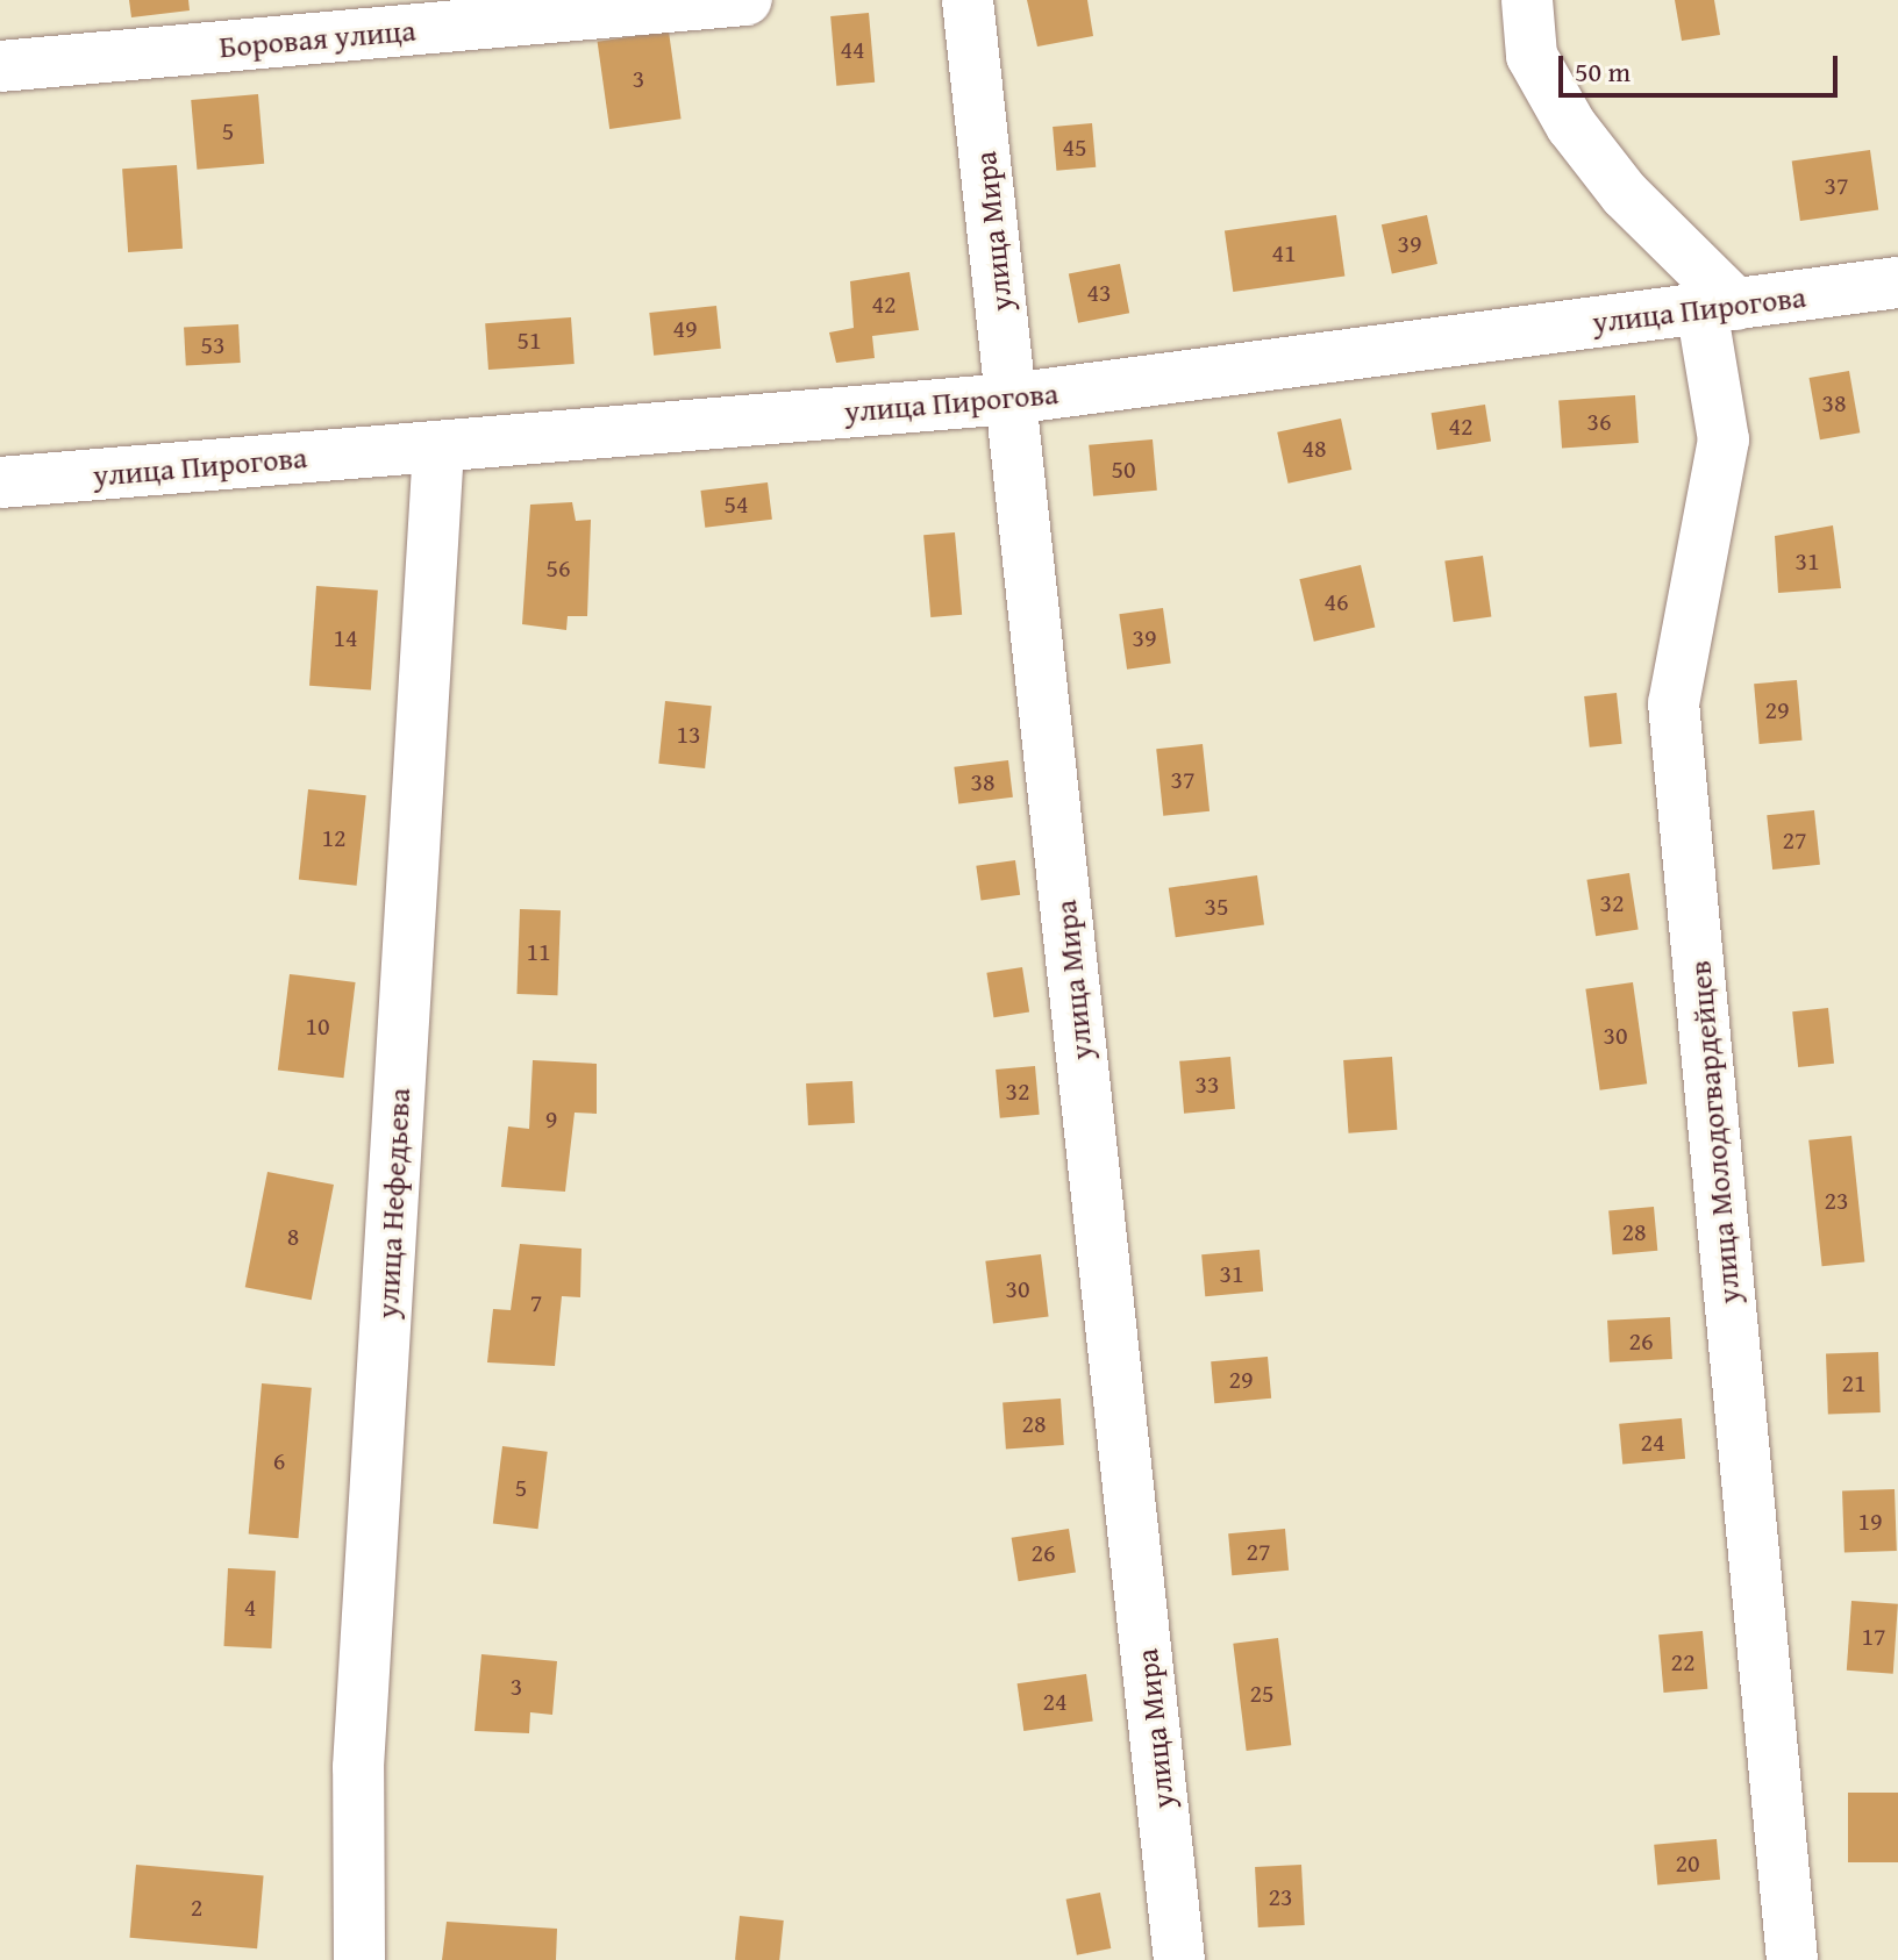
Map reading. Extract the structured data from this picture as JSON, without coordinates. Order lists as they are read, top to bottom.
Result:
{
  "streets": {
    "street": [
      "Боровая улица",
      "улица Мира",
      "улица Пирогова",
      "улица Молодогвардейцев",
      "улица Нефедьева"
    ]
  },
  "crossings": [
    ["улица Мира", "улица Пирогова"],
    ["улица Пирогова", "улица Молодогвардейцев"],
    ["улица Пирогова", "улица Нефедьева"]
  ],
  "house_numbers": [
    "44",
    "3",
    "5",
    "45",
    "37",
    "39",
    "41",
    "43",
    "42",
    "49",
    "51",
    "53",
    "38",
    "36",
    "42",
    "48",
    "50",
    "54",
    "31",
    "56",
    "46",
    "14",
    "39",
    "29",
    "13",
    "37",
    "38",
    "12",
    "27",
    "32",
    "35",
    "11",
    "10",
    "30",
    "33",
    "32",
    "9",
    "23",
    "28",
    "8",
    "31",
    "30",
    "7",
    "26",
    "29",
    "21",
    "28",
    "24",
    "6",
    "5",
    "19",
    "27",
    "26",
    "4",
    "17",
    "22",
    "3",
    "25",
    "24",
    "20",
    "23",
    "2"
  ],
  "scale_bar": "50 m"
}
